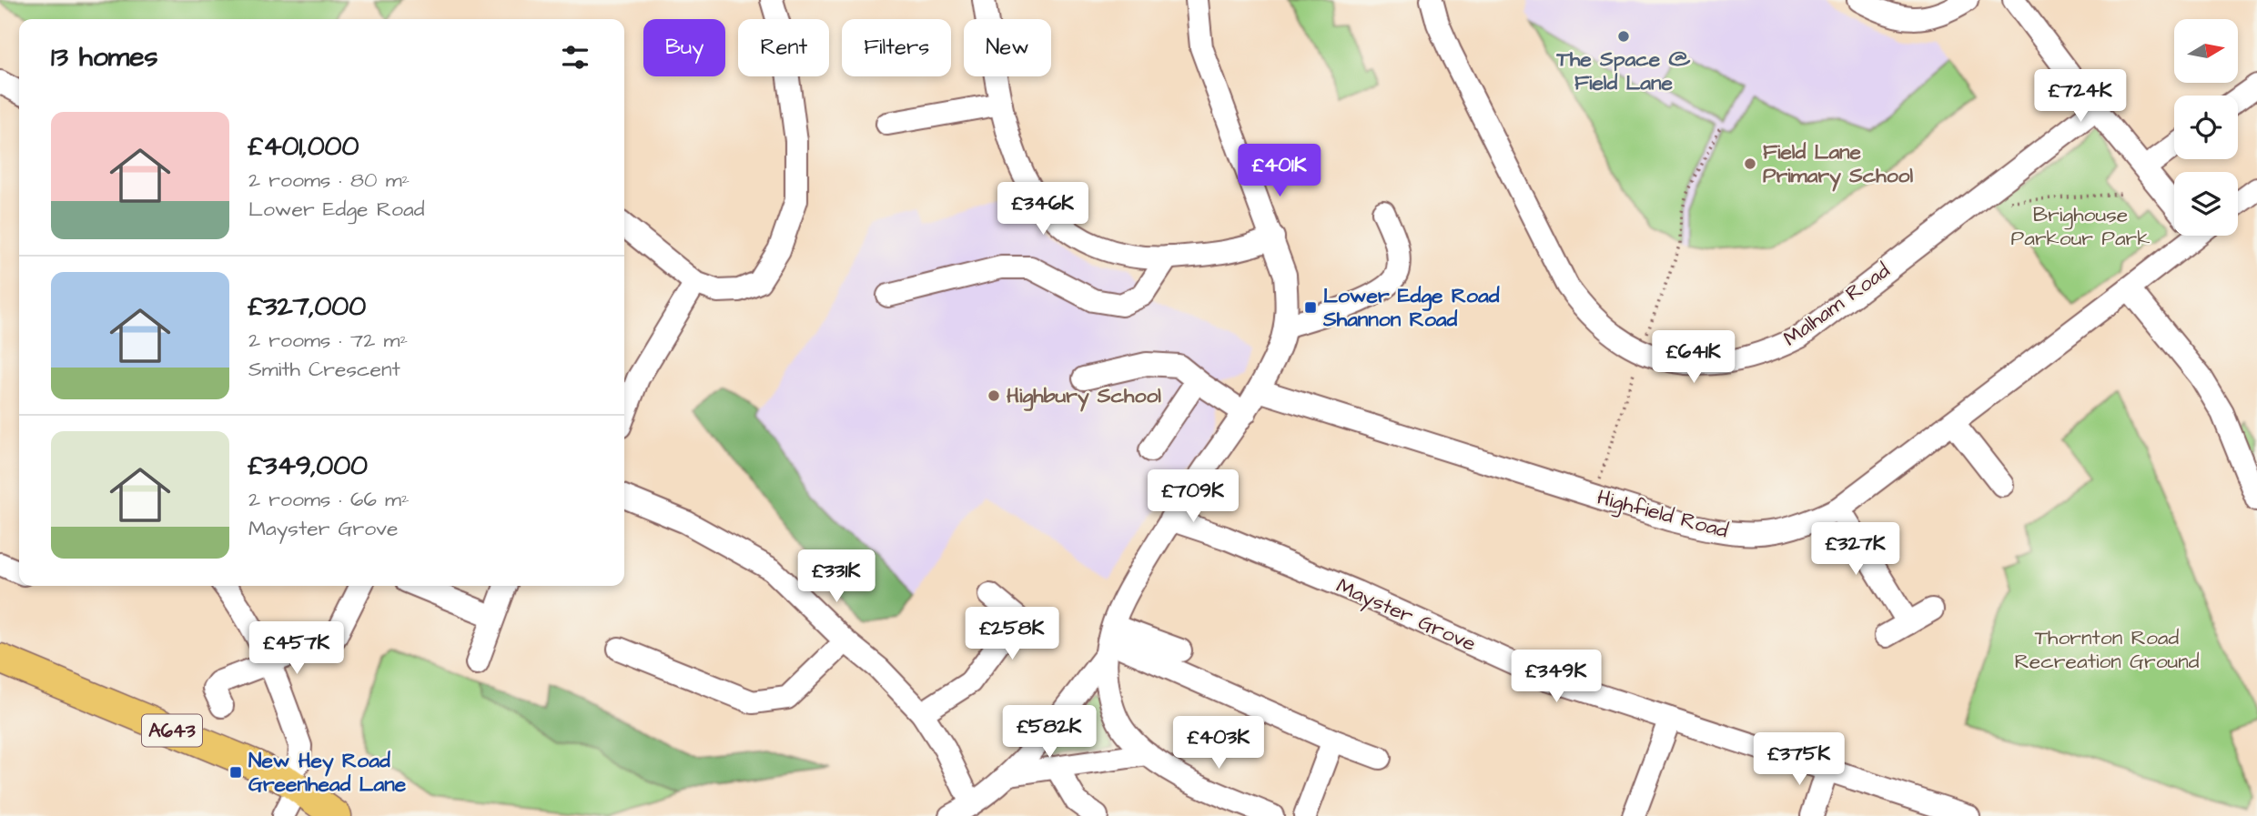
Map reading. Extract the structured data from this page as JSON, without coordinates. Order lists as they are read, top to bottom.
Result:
{
  "streets": {
    "main road": ["A643"],
    "street": ["Malham Road", "Highfield Road", "Mayster Grove"]
  },
  "parks": ["Brighouse Parkour Park", "Thornton Road Recreation Ground"],
  "places": {
    "other": ["The Space @ Field Lane", "Field Lane Primary School", "Highbury School"],
    "transit": ["Lower Edge Road Shannon Road", "New Hey Road Greenhead Lane"]
  },
  "north": "right",
  "page": {
    "chip": [
      "Buy",
      "Rent",
      "Filters",
      "New"
    ],
    "heading": "13 homes",
    "price": [
      "£724K",
      "£401K",
      "£346K",
      "£641K",
      "£709K",
      "£327K",
      "£331K",
      "£258K",
      "£457K",
      "£349K",
      "£582K",
      "£403K",
      "£375K"
    ],
    "list": [
      {
        "name": "£401,000",
        "note": "2 rooms · 80 m² · Lower Edge Road"
      },
      {
        "name": "£327,000",
        "note": "2 rooms · 72 m² · Smith Crescent"
      },
      {
        "name": "£349,000",
        "note": "2 rooms · 66 m² · Mayster Grove"
      }
    ]
  }
}
